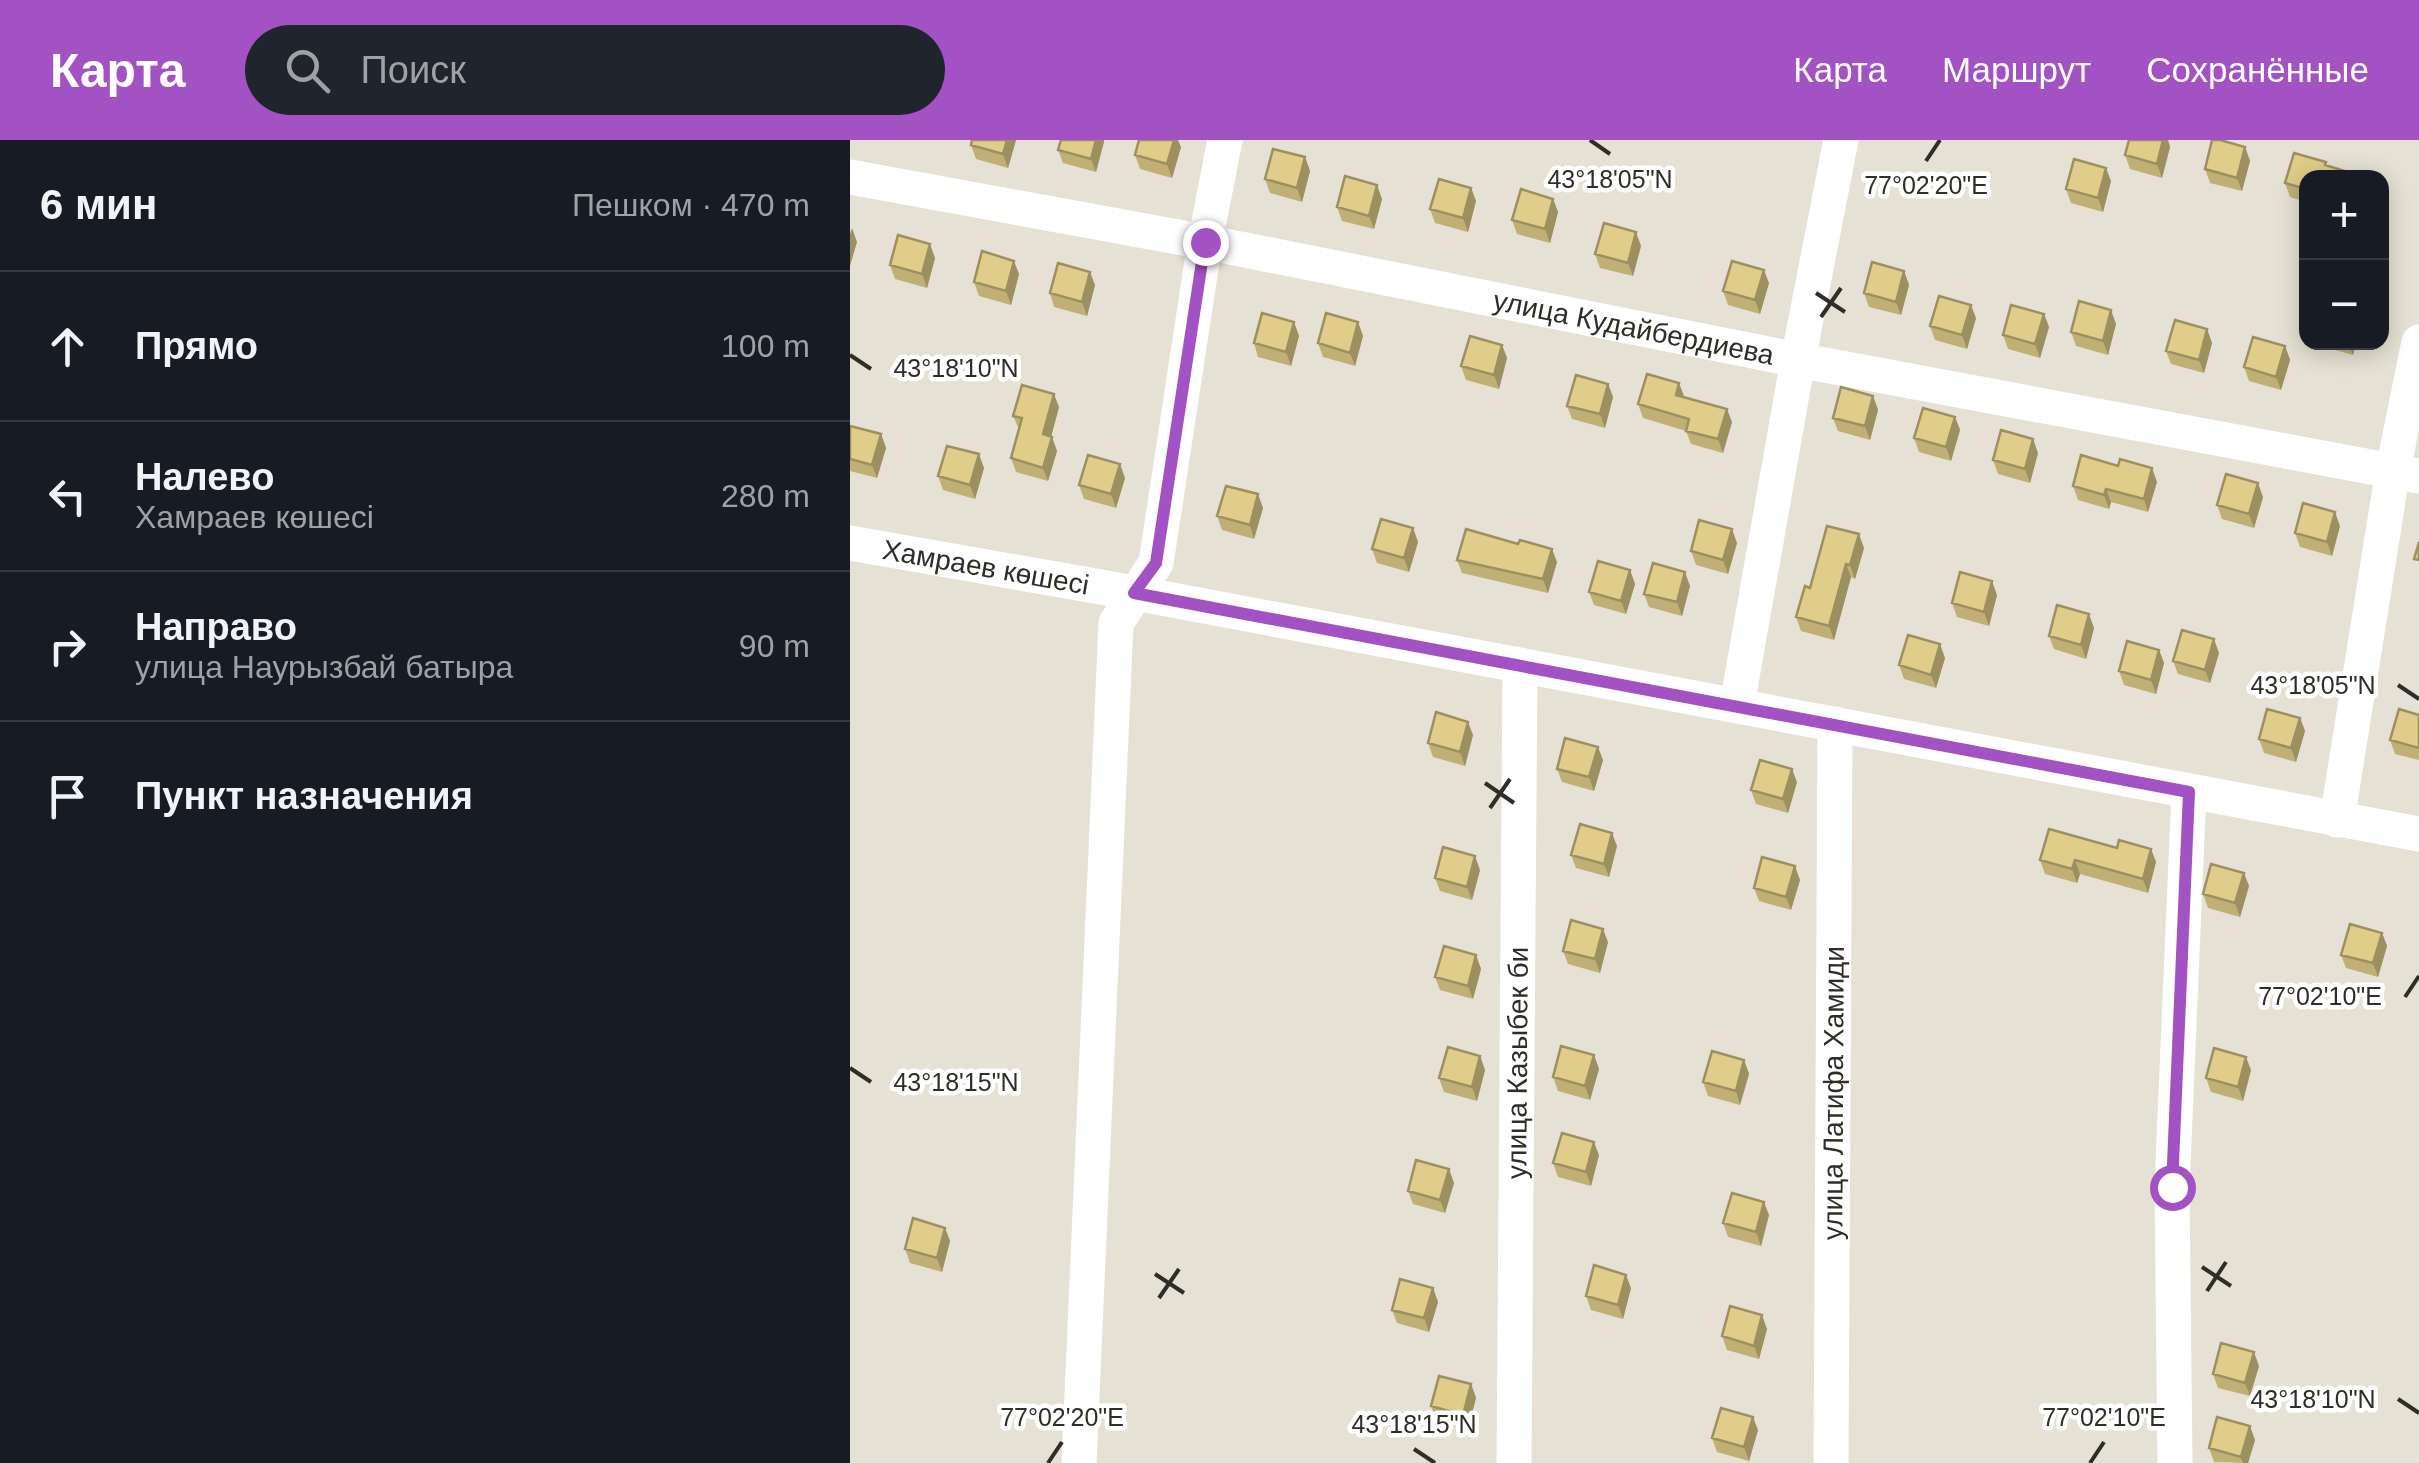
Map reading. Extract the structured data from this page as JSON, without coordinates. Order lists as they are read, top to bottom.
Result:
{
  "streets": {
    "street": [
      "улица Кудайбердиева",
      "Хамраев көшесі",
      "улица Казыбек би",
      "улица Латифа Хамиди"
    ]
  },
  "crossings": [
    ["Хамраев көшесі", "улица Казыбек би"],
    ["Хамраев көшесі", "улица Латифа Хамиди"]
  ],
  "page": {
    "header": "Карта",
    "search": "Поиск",
    "nav": ["Карта", "Маршрут", "Сохранённые"],
    "heading": ["6 мин", "Пешком · 470 m"],
    "map_buttons": ["+", "−"],
    "list": [
      ["Прямо", "100 m"],
      ["Налево", "Хамраев көшесі", "280 m"],
      ["Направо", "улица Наурызбай батыра", "90 m"],
      "Пункт назначения"
    ]
  },
  "coordinates": [
    "43°18'05\"N",
    "77°02'20\"E",
    "43°18'10\"N",
    "77°02'10\"E",
    "43°18'15\"N"
  ]
}
